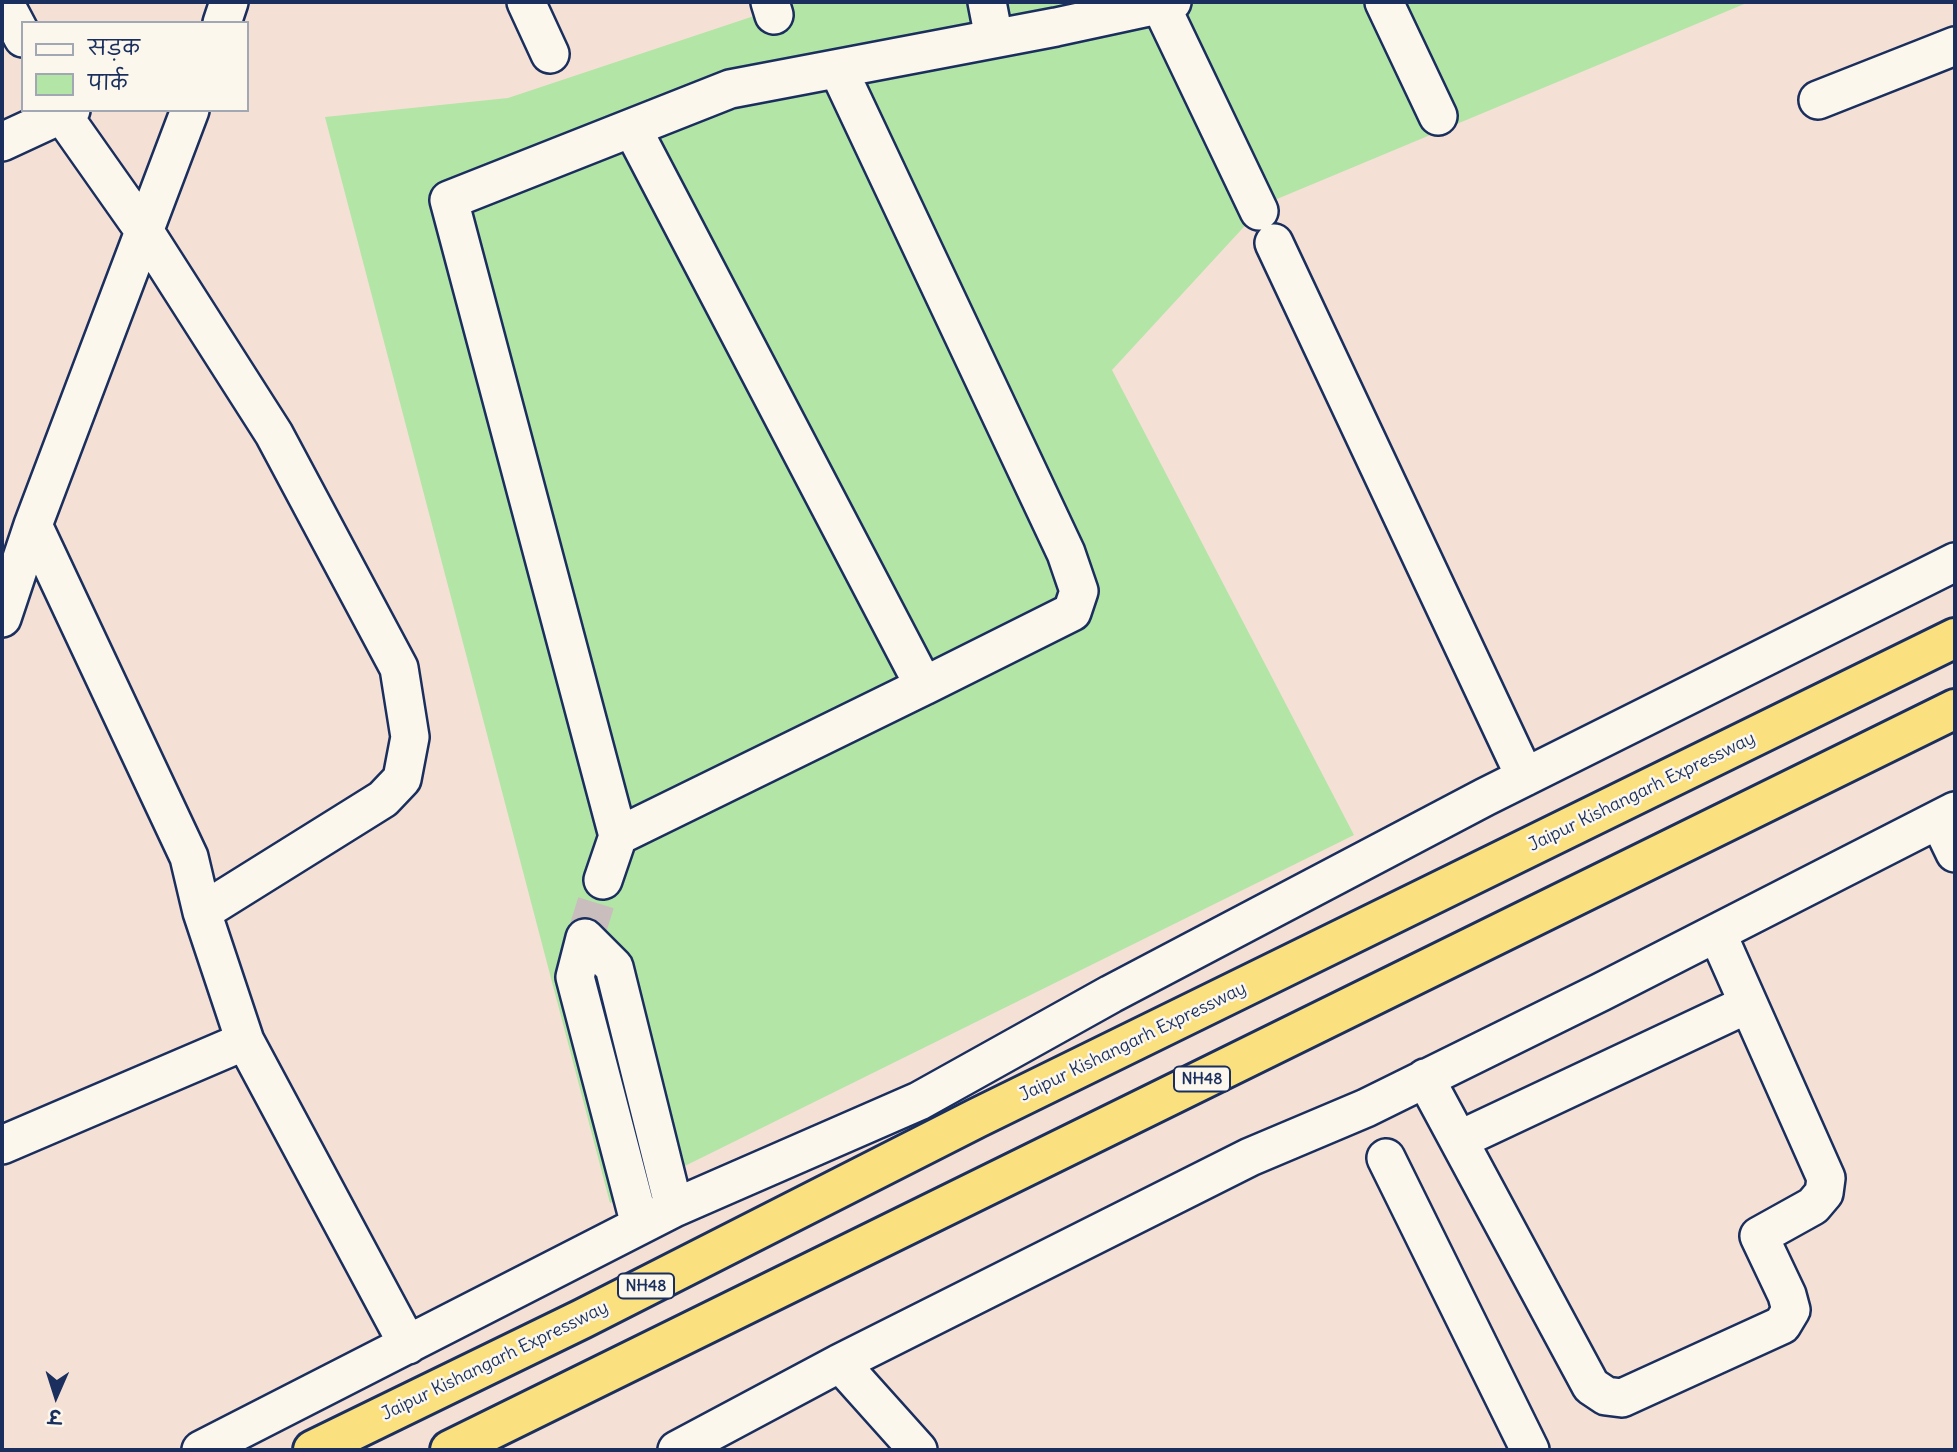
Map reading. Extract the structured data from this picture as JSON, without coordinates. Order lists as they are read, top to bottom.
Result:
{
  "streets": {
    "highway": ["Jaipur Kishangarh Expressway", "NH48"]
  },
  "legend": ["सड़क", "पार्क"],
  "north": "bottom"
}
